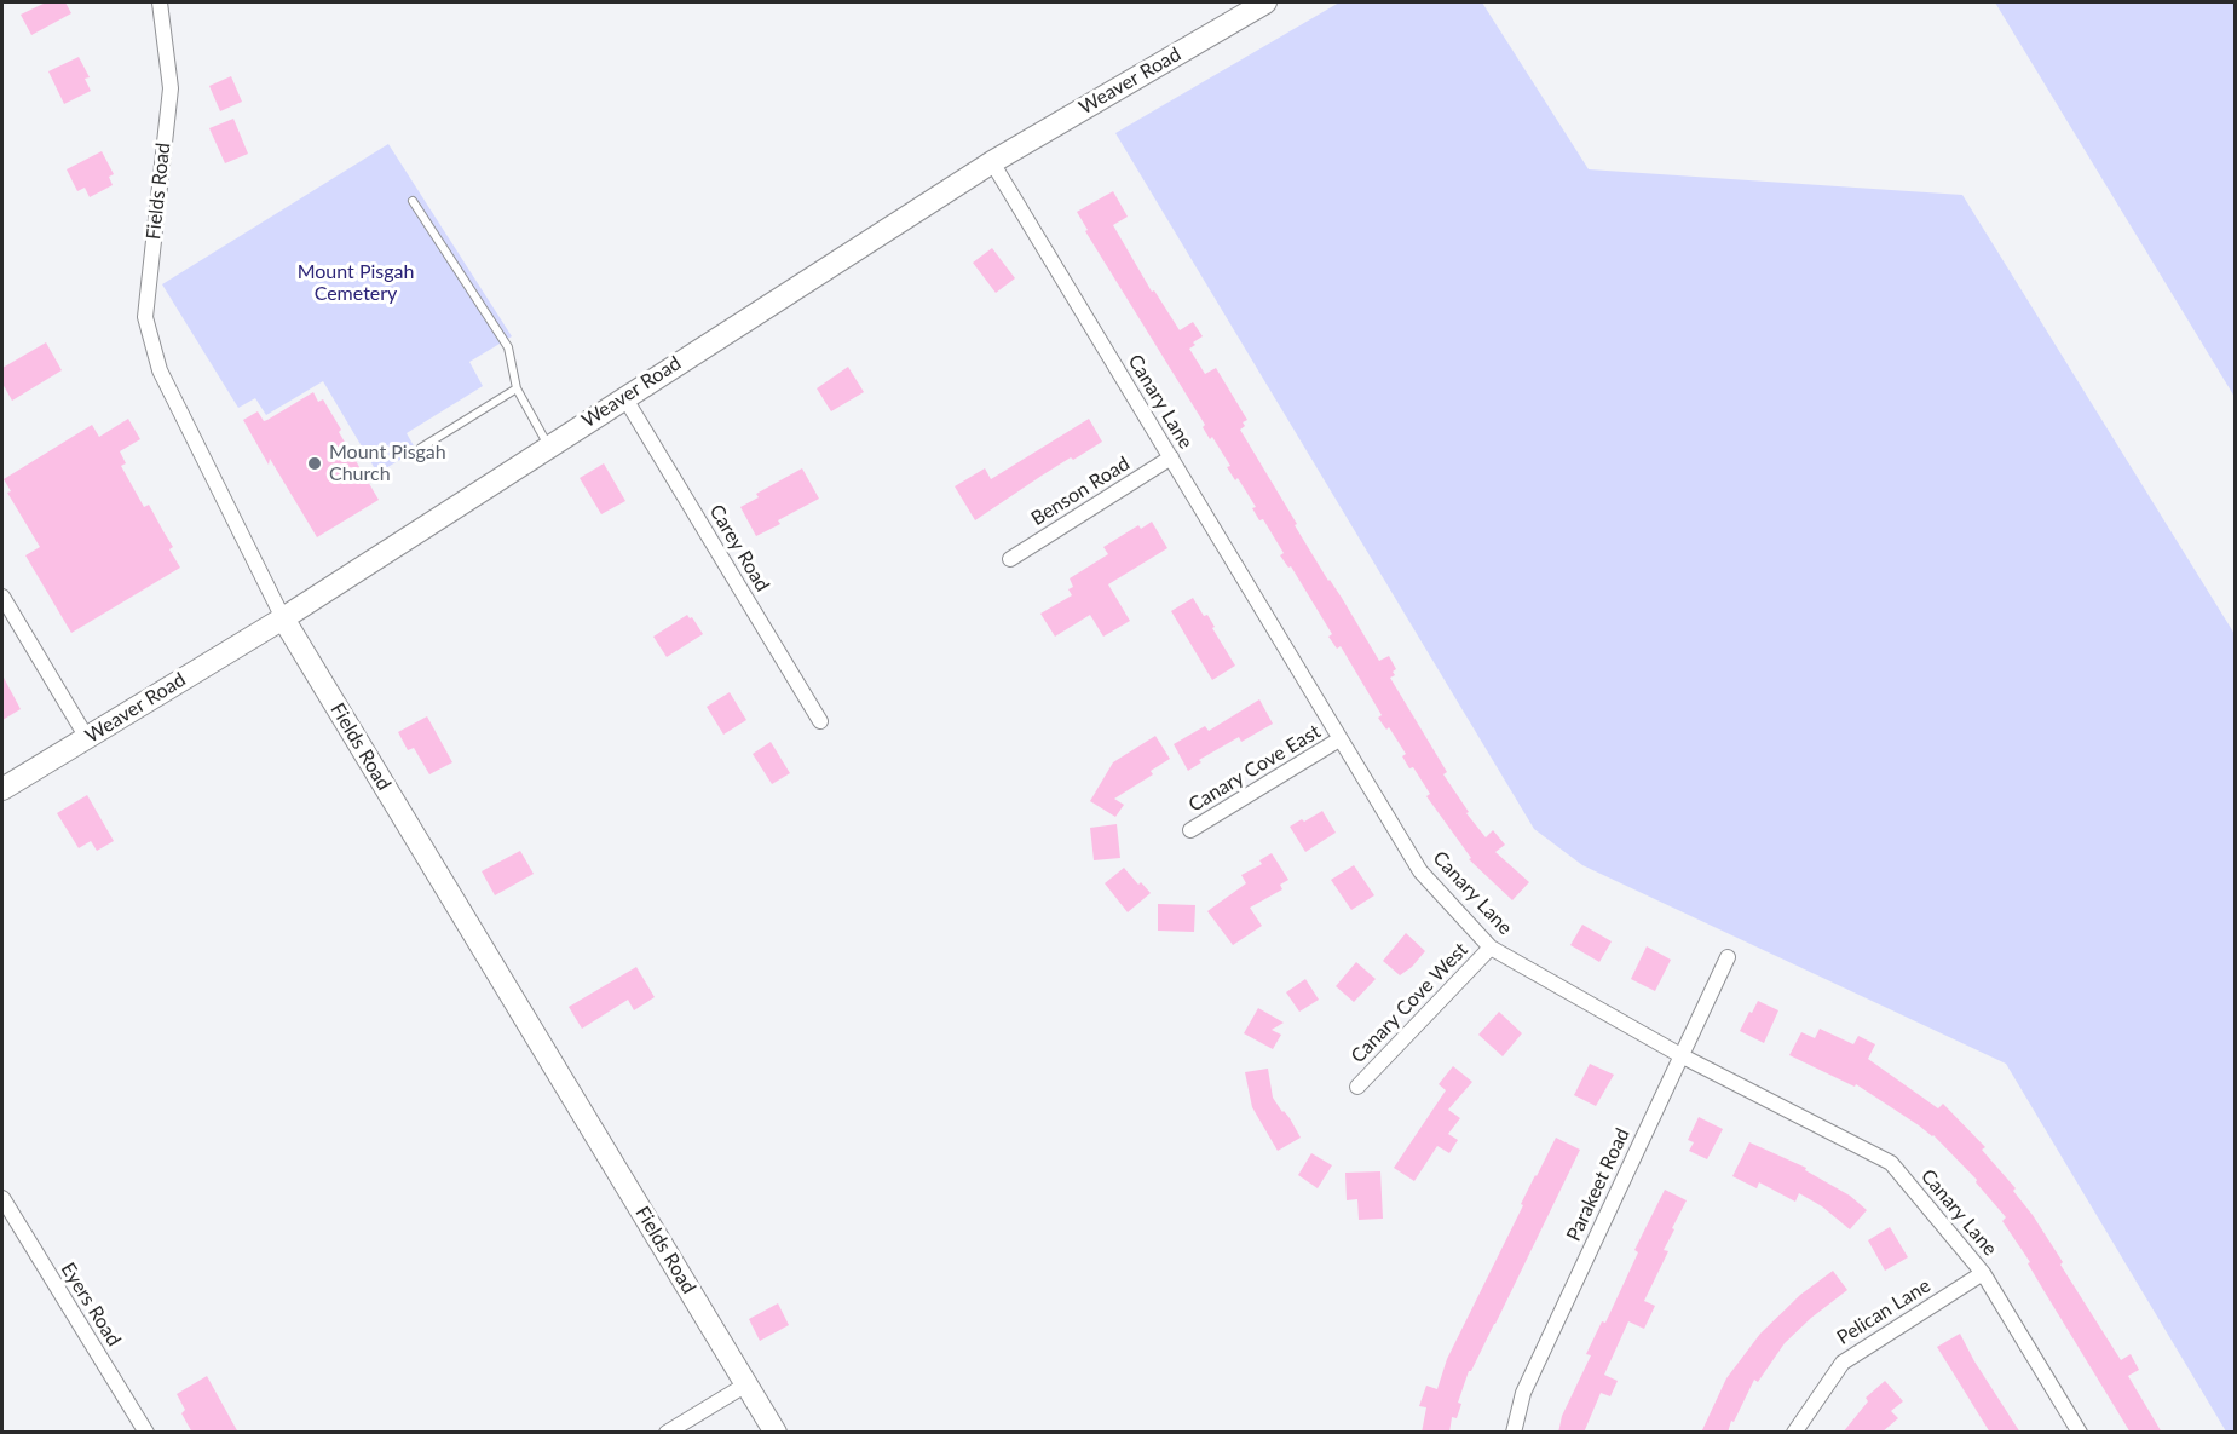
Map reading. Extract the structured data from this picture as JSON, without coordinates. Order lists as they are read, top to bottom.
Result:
{
  "streets": {
    "main road": ["Weaver Road", "Fields Road"],
    "street": [
      "Canary Lane",
      "Benson Road",
      "Carey Road",
      "Canary Cove East",
      "Canary Cove West",
      "Parakeet Road",
      "Eyers Road",
      "Pelican Lane"
    ]
  },
  "crossings": [
    ["Weaver Road", "Fields Road"],
    ["Weaver Road", "Canary Lane"],
    ["Weaver Road", "Carey Road"],
    ["Canary Lane", "Benson Road"],
    ["Canary Lane", "Canary Cove East"],
    ["Canary Lane", "Canary Cove West"],
    ["Canary Lane", "Parakeet Road"],
    ["Canary Lane", "Pelican Lane"]
  ],
  "parks": ["Mount Pisgah Cemetery"],
  "places": ["Mount Pisgah Church"]
}
